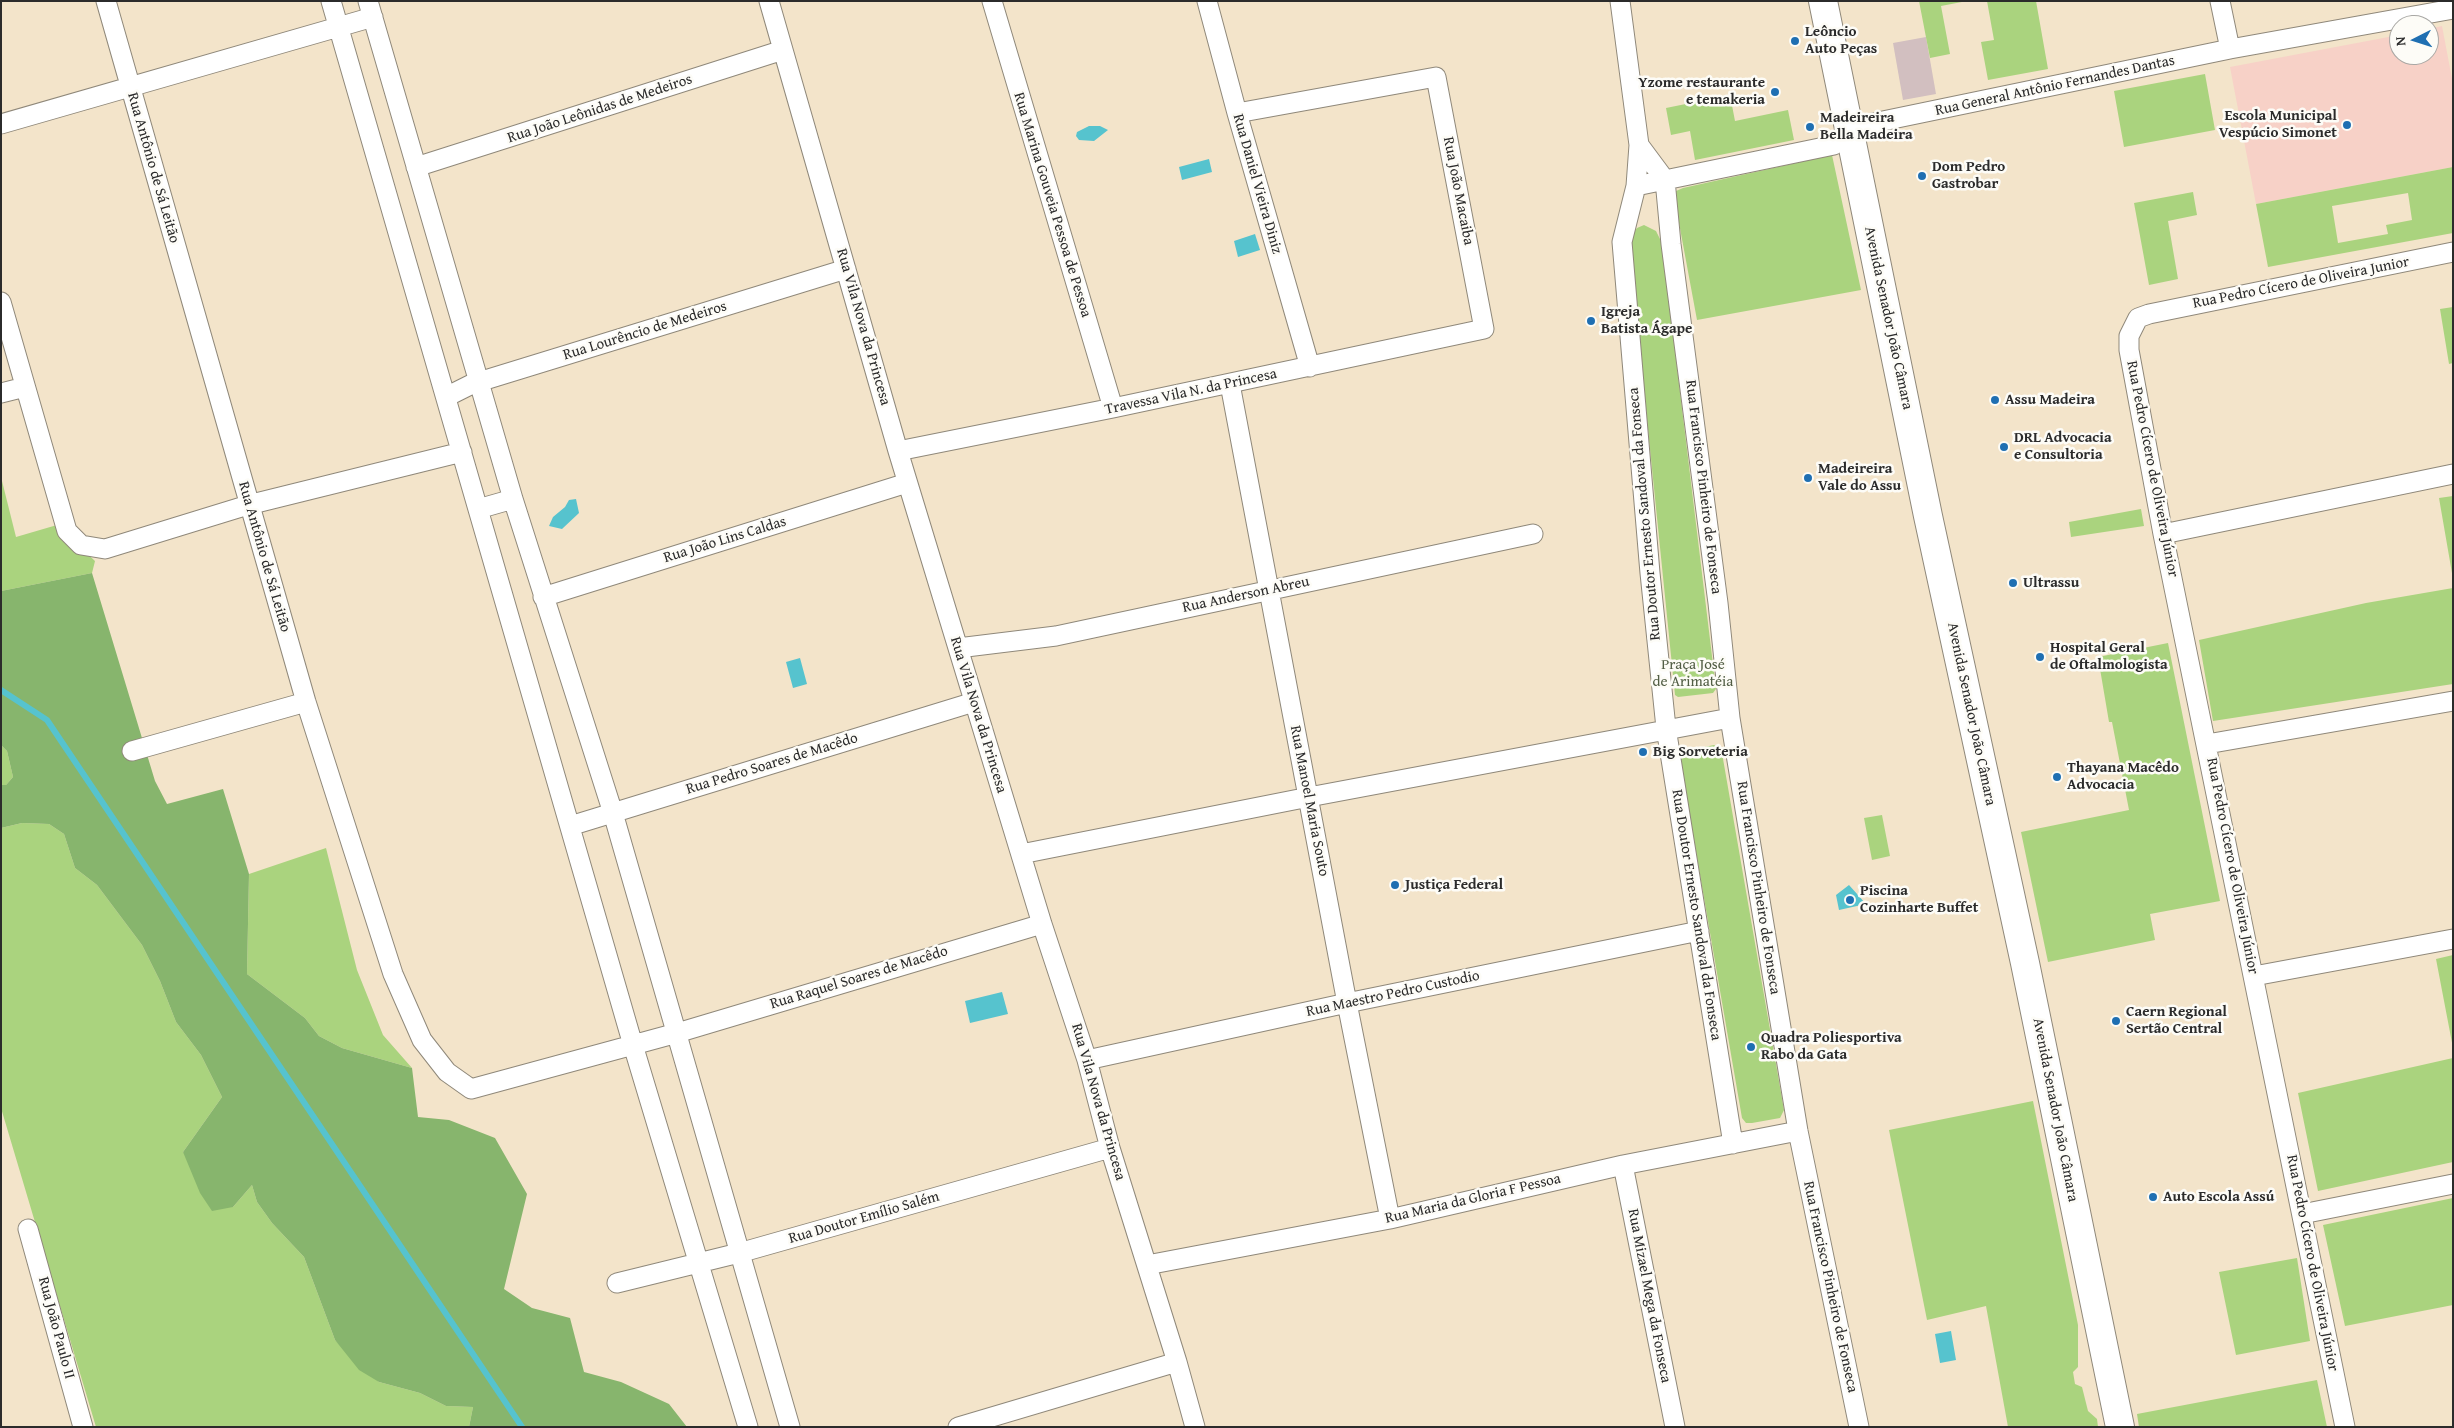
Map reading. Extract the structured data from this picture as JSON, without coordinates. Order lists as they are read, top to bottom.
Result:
{
  "streets": {
    "main road": ["Avenida Senador João Câmara"],
    "street": [
      "Rua General Antônio Fernandes Dantas",
      "Rua João Leônidas de Medeiros",
      "Rua Antônio de Sá Leitão",
      "Rua Daniel Vieira Diniz",
      "Rua João Macaiba",
      "Rua Marina Gouveia Pessoa de Pessoa",
      "Rua Pedro Cícero de Oliveira Junior",
      "Rua Vila Nova da Princesa",
      "Rua Lourêncio de Medeiros",
      "Travessa Vila N. da Princesa",
      "Rua Pedro Cícero de Oliveira Júnior",
      "Rua Francisco Pinheiro de Fonseca",
      "Rua Doutor Ernesto Sandoval da Fonseca",
      "Rua João Lins Caldas",
      "Rua Anderson Abreu",
      "Rua Pedro Soares de Macêdo",
      "Rua Manoel Maria Souto",
      "Rua Raquel Soares de Macêdo",
      "Rua Maestro Pedro Custodio",
      "Rua Maria da Gloria F Pessoa",
      "Rua Doutor Emílio Salém",
      "Rua Mizael Mega da Fonseca",
      "Rua João Paulo II"
    ]
  },
  "crossings": [
    ["Rua General Antônio Fernandes Dantas", "Avenida Senador João Câmara"],
    ["Rua João Leônidas de Medeiros", "Rua Vila Nova da Princesa"],
    ["Rua Antônio de Sá Leitão", "Rua Raquel Soares de Macêdo"],
    ["Rua Daniel Vieira Diniz", "Rua João Macaiba"],
    ["Rua Daniel Vieira Diniz", "Travessa Vila N. da Princesa"],
    ["Rua João Macaiba", "Travessa Vila N. da Princesa"],
    ["Rua Marina Gouveia Pessoa de Pessoa", "Travessa Vila N. da Princesa"],
    ["Rua Pedro Cícero de Oliveira Junior", "Rua Pedro Cícero de Oliveira Júnior"],
    ["Rua Vila Nova da Princesa", "Rua Lourêncio de Medeiros"],
    ["Rua Vila Nova da Princesa", "Travessa Vila N. da Princesa"],
    ["Rua Vila Nova da Princesa", "Rua João Lins Caldas"],
    ["Rua Vila Nova da Princesa", "Rua Anderson Abreu"],
    ["Rua Vila Nova da Princesa", "Rua Pedro Soares de Macêdo"],
    ["Rua Vila Nova da Princesa", "Rua Raquel Soares de Macêdo"],
    ["Rua Vila Nova da Princesa", "Rua Maestro Pedro Custodio"],
    ["Rua Vila Nova da Princesa", "Rua Maria da Gloria F Pessoa"],
    ["Rua Vila Nova da Princesa", "Rua Doutor Emílio Salém"],
    ["Travessa Vila N. da Princesa", "Rua Manoel Maria Souto"],
    ["Rua Francisco Pinheiro de Fonseca", "Rua Maria da Gloria F Pessoa"],
    ["Rua Doutor Ernesto Sandoval da Fonseca", "Rua Maestro Pedro Custodio"],
    ["Rua Doutor Ernesto Sandoval da Fonseca", "Rua Maria da Gloria F Pessoa"],
    ["Rua Anderson Abreu", "Rua Manoel Maria Souto"],
    ["Rua Manoel Maria Souto", "Rua Maestro Pedro Custodio"],
    ["Rua Manoel Maria Souto", "Rua Maria da Gloria F Pessoa"],
    ["Rua Maria da Gloria F Pessoa", "Rua Mizael Mega da Fonseca"]
  ],
  "parks": ["Praça José de Arimatéia"],
  "places": [
    "Leôncio Auto Peças",
    "Yzome restaurante e temakeria",
    "Escola Municipal Vespúcio Simonet",
    "Madeireira Bella Madeira",
    "Dom Pedro Gastrobar",
    "Igreja Batista Ágape",
    "Assu Madeira",
    "DRL Advocacia e Consultoria",
    "Madeireira Vale do Assu",
    "Ultrassu",
    "Hospital Geral de Oftalmologista",
    "Big Sorveteria",
    "Thayana Macêdo Advocacia",
    "Justiça Federal",
    "Piscina Cozinharte Buffet",
    "Caern Regional Sertão Central",
    "Quadra Poliesportiva Rabo da Gata",
    "Auto Escola Assú"
  ],
  "north": "left"
}
